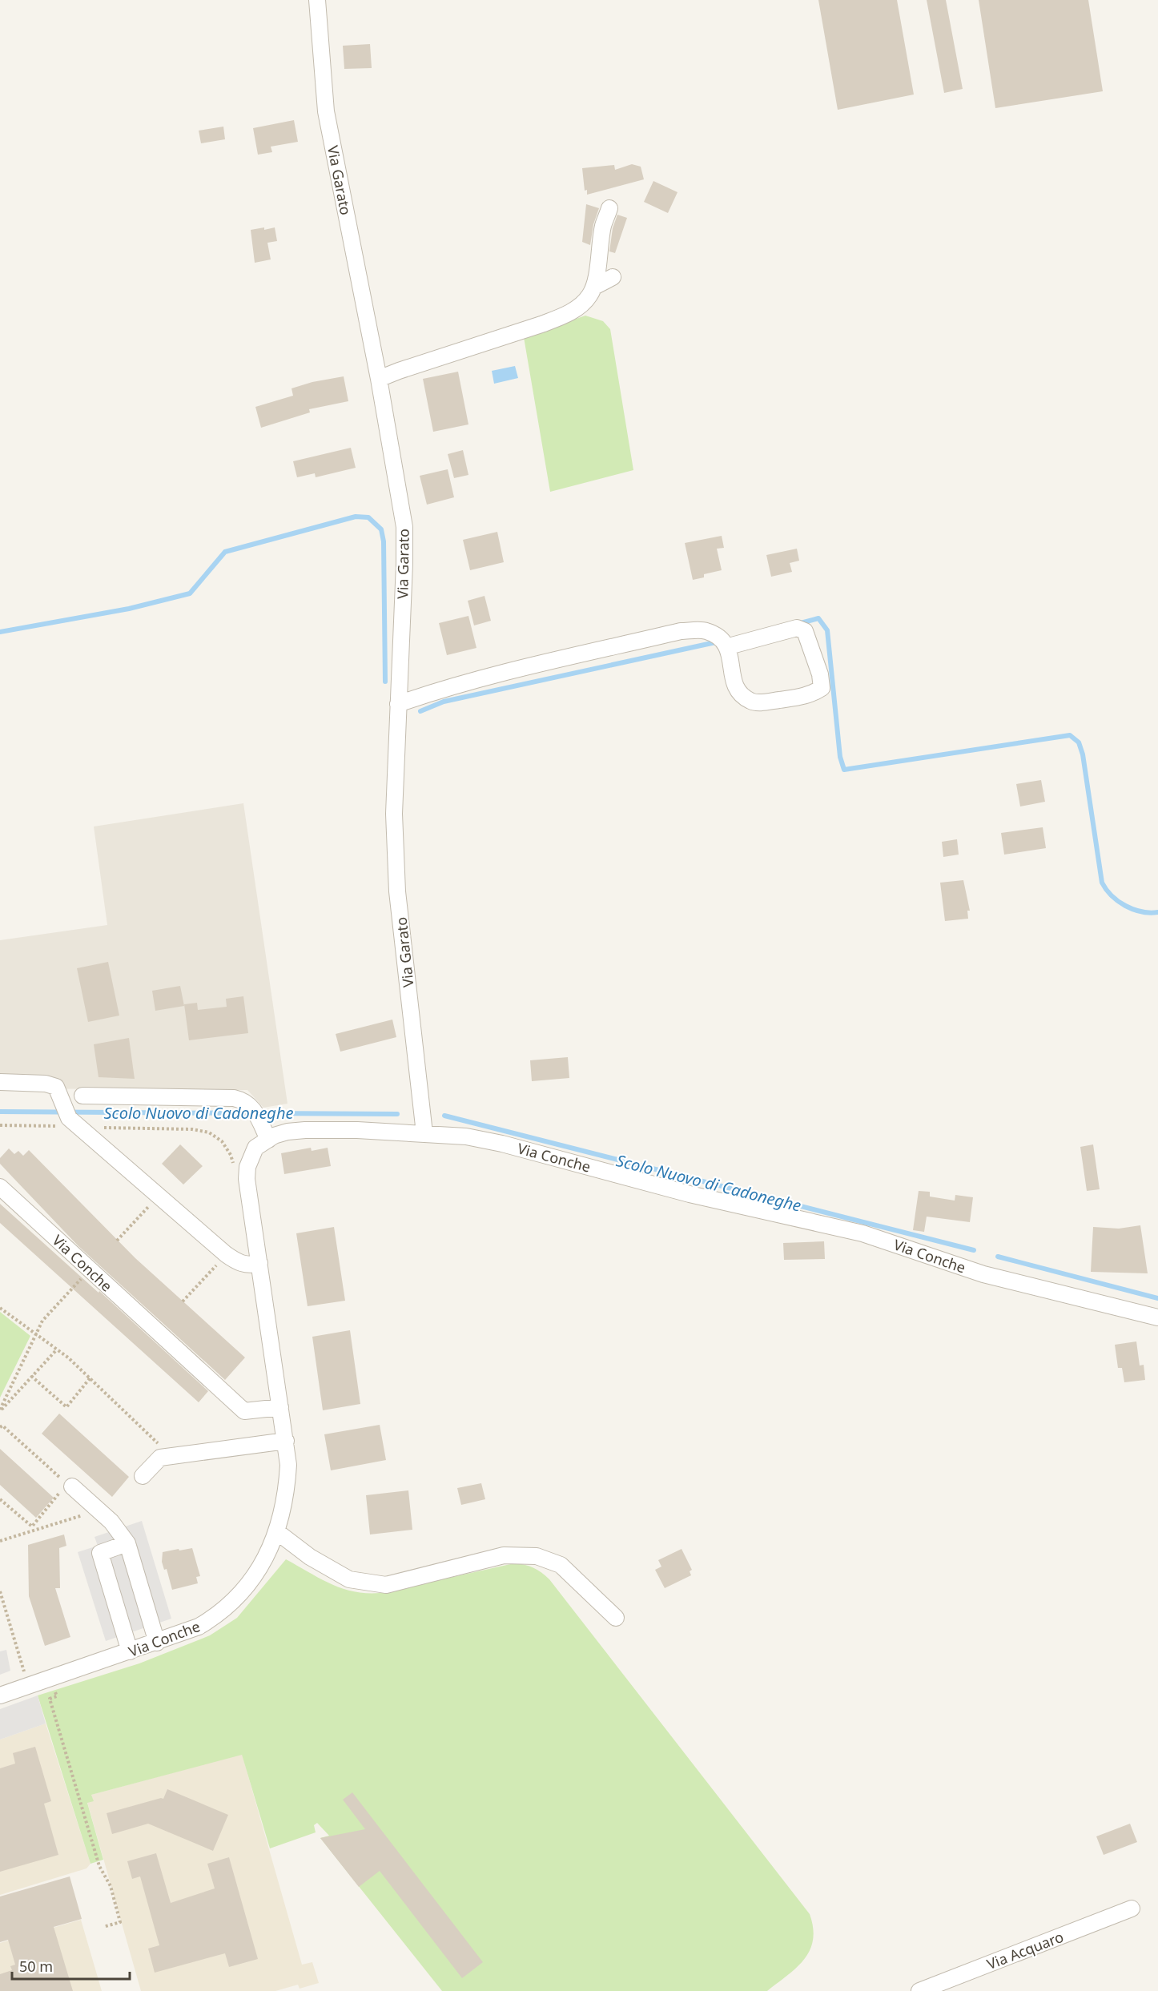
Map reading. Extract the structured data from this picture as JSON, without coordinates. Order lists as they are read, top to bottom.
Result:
{
  "streets": {
    "street": ["Via Garato", "Via Conche", "Via Acquaro"]
  },
  "crossings": [
    ["Via Garato", "Via Conche"]
  ],
  "water": ["Scolo Nuovo di Cadoneghe"],
  "scale_bar": "50 m"
}
